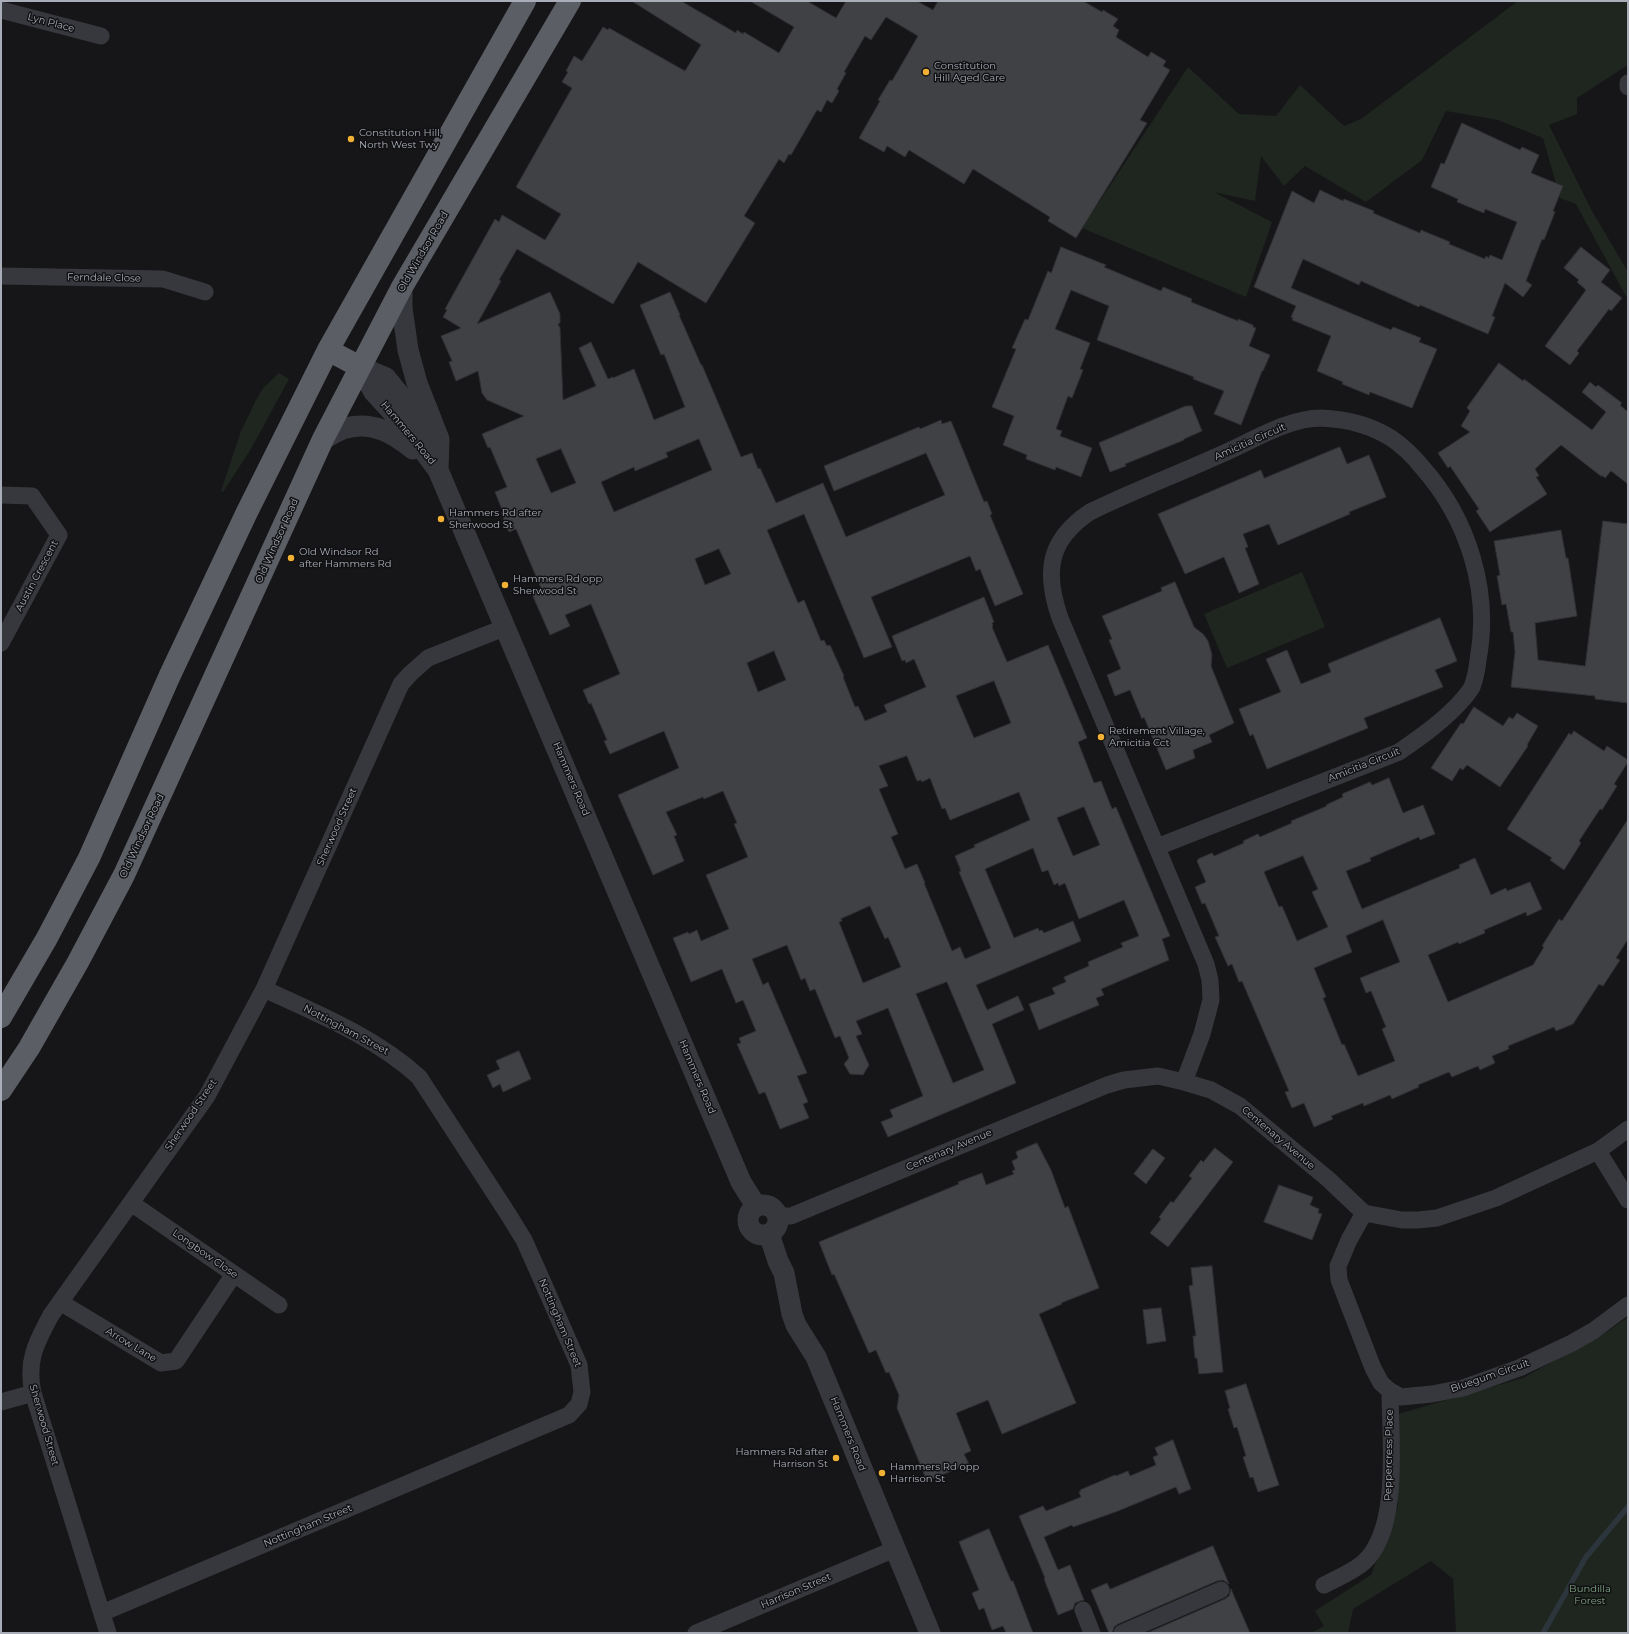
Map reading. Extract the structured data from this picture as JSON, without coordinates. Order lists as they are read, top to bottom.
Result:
{
  "streets": {
    "highway": ["Old Windsor Road"],
    "street": [
      "Lyn Place",
      "Ferndale Close",
      "Hammers Road",
      "Amicitia Circuit",
      "Austin Crescent",
      "Sherwood Street",
      "Nottingham Street",
      "Centenary Avenue",
      "Longbow Close",
      "Arrow Lane",
      "Bluegum Circuit",
      "Peppercress Place",
      "Harrison Street"
    ]
  },
  "crossings": [
    ["Old Windsor Road", "Hammers Road"],
    ["Hammers Road", "Sherwood Street"],
    ["Hammers Road", "Centenary Avenue"],
    ["Hammers Road", "Harrison Street"],
    ["Amicitia Circuit", "Centenary Avenue"],
    ["Sherwood Street", "Nottingham Street"],
    ["Sherwood Street", "Longbow Close"],
    ["Sherwood Street", "Arrow Lane"],
    ["Longbow Close", "Arrow Lane"],
    ["Bluegum Circuit", "Peppercress Place"]
  ],
  "parks": ["Bundilla Forest"],
  "places": [
    "Constitution Hill Aged Care",
    "Constitution Hill, North West Twy",
    "Hammers Rd after Sherwood St",
    "Old Windsor Rd after Hammers Rd",
    "Hammers Rd opp Sherwood St",
    "Retirement Village, Amicitia Cct",
    "Hammers Rd after Harrison St",
    "Hammers Rd opp Harrison St"
  ]
}
